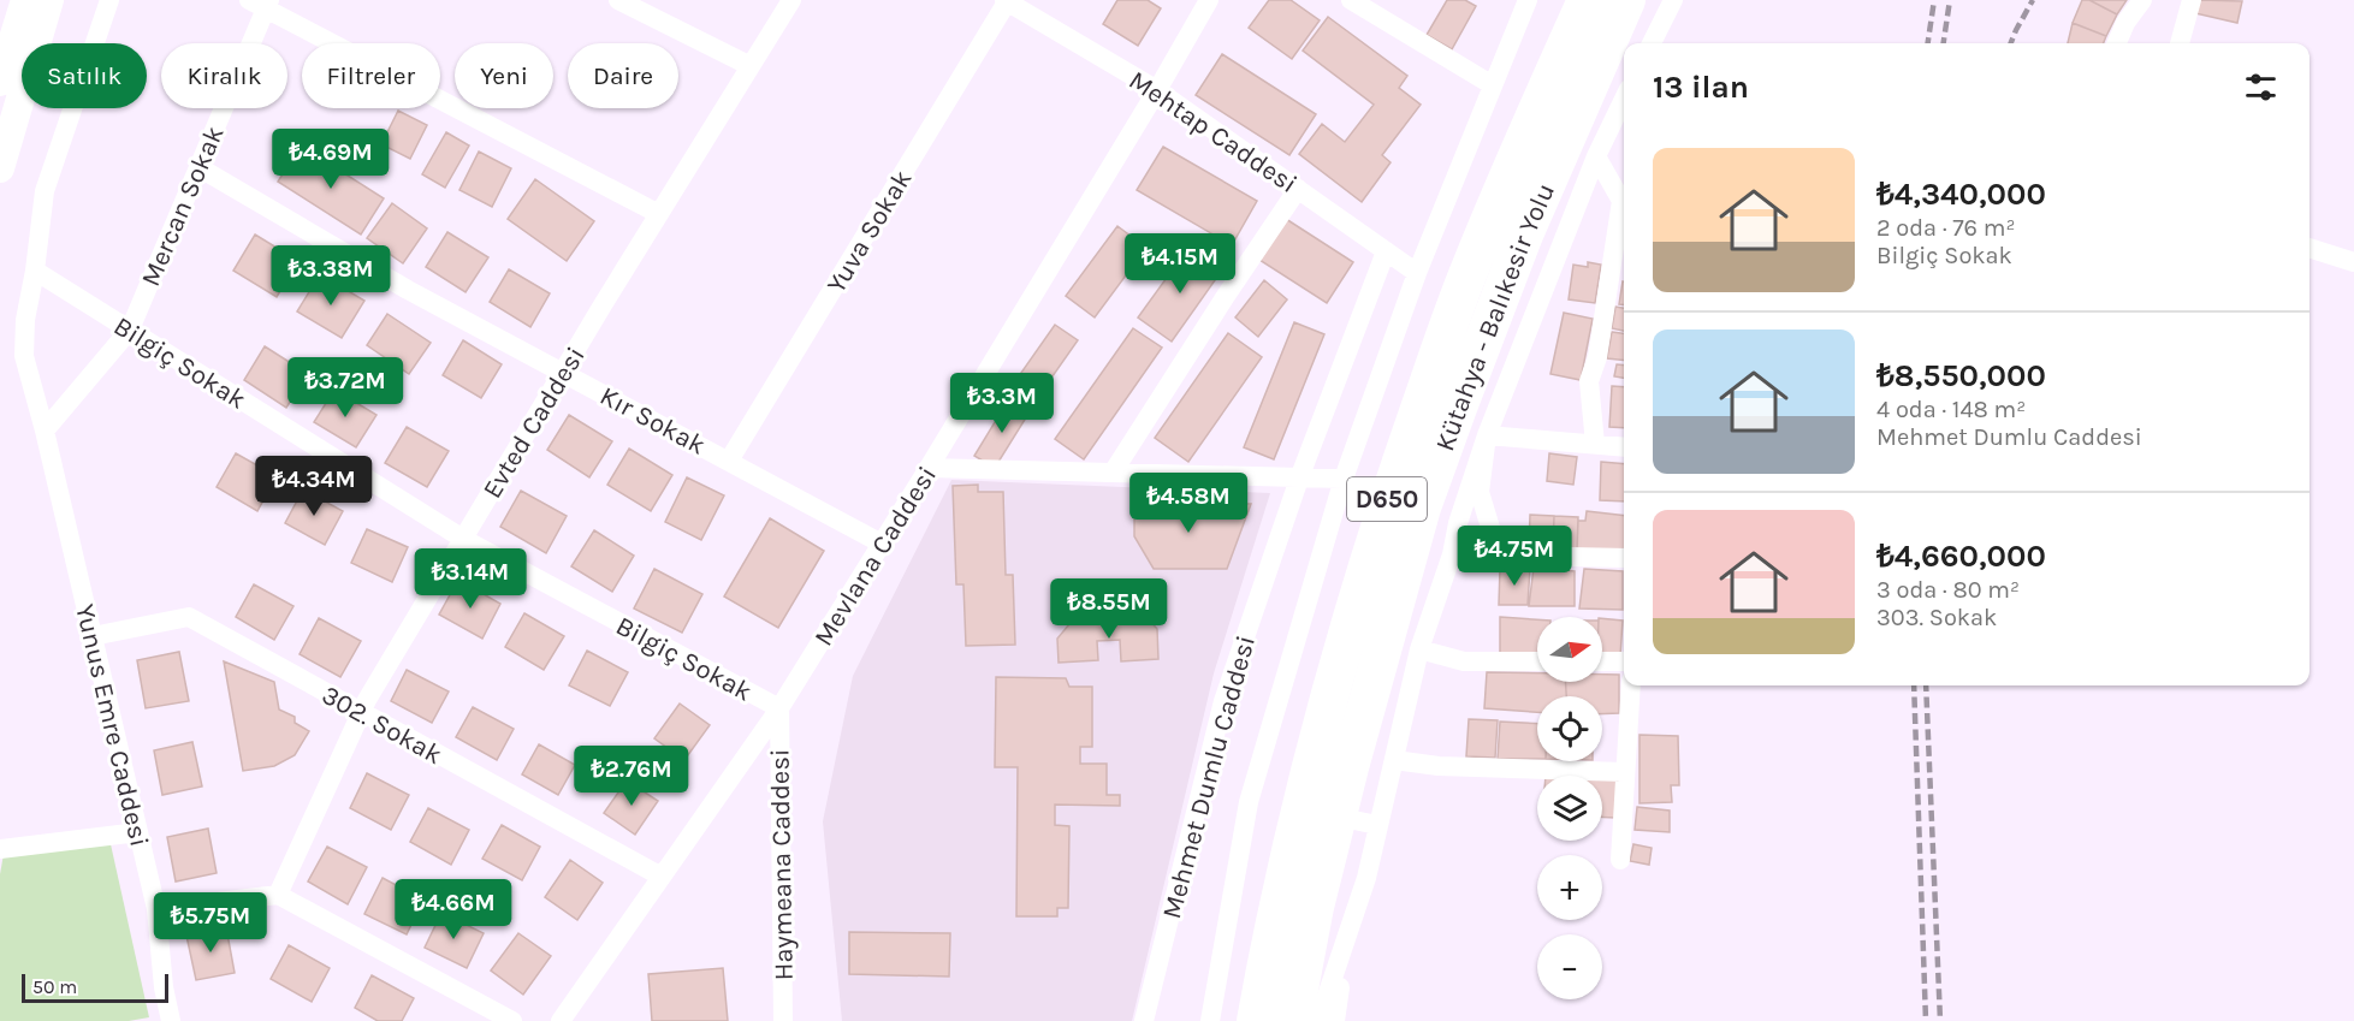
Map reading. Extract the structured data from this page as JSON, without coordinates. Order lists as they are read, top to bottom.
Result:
{
  "streets": {
    "highway": ["Kütahya - Balıkesir Yolu", "D650"],
    "street": [
      "Mehtap Caddesi",
      "Mercan Sokak",
      "Yuva Sokak",
      "Bilgiç Sokak",
      "Kır Sokak",
      "Evted Caddesi",
      "Mevlana Caddesi",
      "302. Sokak",
      "Yunus Emre Caddesi",
      "Mehmet Dumlu Caddesi",
      "Haymeana Caddesi"
    ]
  },
  "crossings": [
    ["Mehtap Caddesi", "Yuva Sokak"],
    ["Mehtap Caddesi", "Mevlana Caddesi"],
    ["Mehtap Caddesi", "Mehmet Dumlu Caddesi"],
    ["Mercan Sokak", "Bilgiç Sokak"],
    ["Mercan Sokak", "Kır Sokak"],
    ["Mercan Sokak", "Yunus Emre Caddesi"],
    ["Yuva Sokak", "Kır Sokak"],
    ["Bilgiç Sokak", "Evted Caddesi"],
    ["Bilgiç Sokak", "Mevlana Caddesi"],
    ["Bilgiç Sokak", "Yunus Emre Caddesi"],
    ["Bilgiç Sokak", "Haymeana Caddesi"],
    ["Kır Sokak", "Evted Caddesi"],
    ["Kır Sokak", "Mevlana Caddesi"],
    ["Evted Caddesi", "302. Sokak"],
    ["Mevlana Caddesi", "302. Sokak"],
    ["Mevlana Caddesi", "Haymeana Caddesi"],
    ["302. Sokak", "Yunus Emre Caddesi"]
  ],
  "scale_bar": "50 m",
  "north": "right",
  "page": {
    "chip": [
      "Satılık",
      "Kiralık",
      "Filtreler",
      "Yeni",
      "Daire"
    ],
    "heading": "13 ilan",
    "price": [
      "₺4.69M",
      "₺4.15M",
      "₺3.38M",
      "₺3.72M",
      "₺3.3M",
      "₺4.34M",
      "₺4.58M",
      "₺4.75M",
      "₺3.14M",
      "₺8.55M",
      "₺2.76M",
      "₺4.66M",
      "₺5.75M"
    ],
    "list": [
      {
        "name": "₺4,340,000",
        "note": "2 oda · 76 m² · Bilgiç Sokak"
      },
      {
        "name": "₺8,550,000",
        "note": "4 oda · 148 m² · Mehmet Dumlu Caddesi"
      },
      {
        "name": "₺4,660,000",
        "note": "3 oda · 80 m² · 303. Sokak"
      }
    ],
    "map_buttons": ["+", "−"],
    "scale": "50 m"
  }
}
